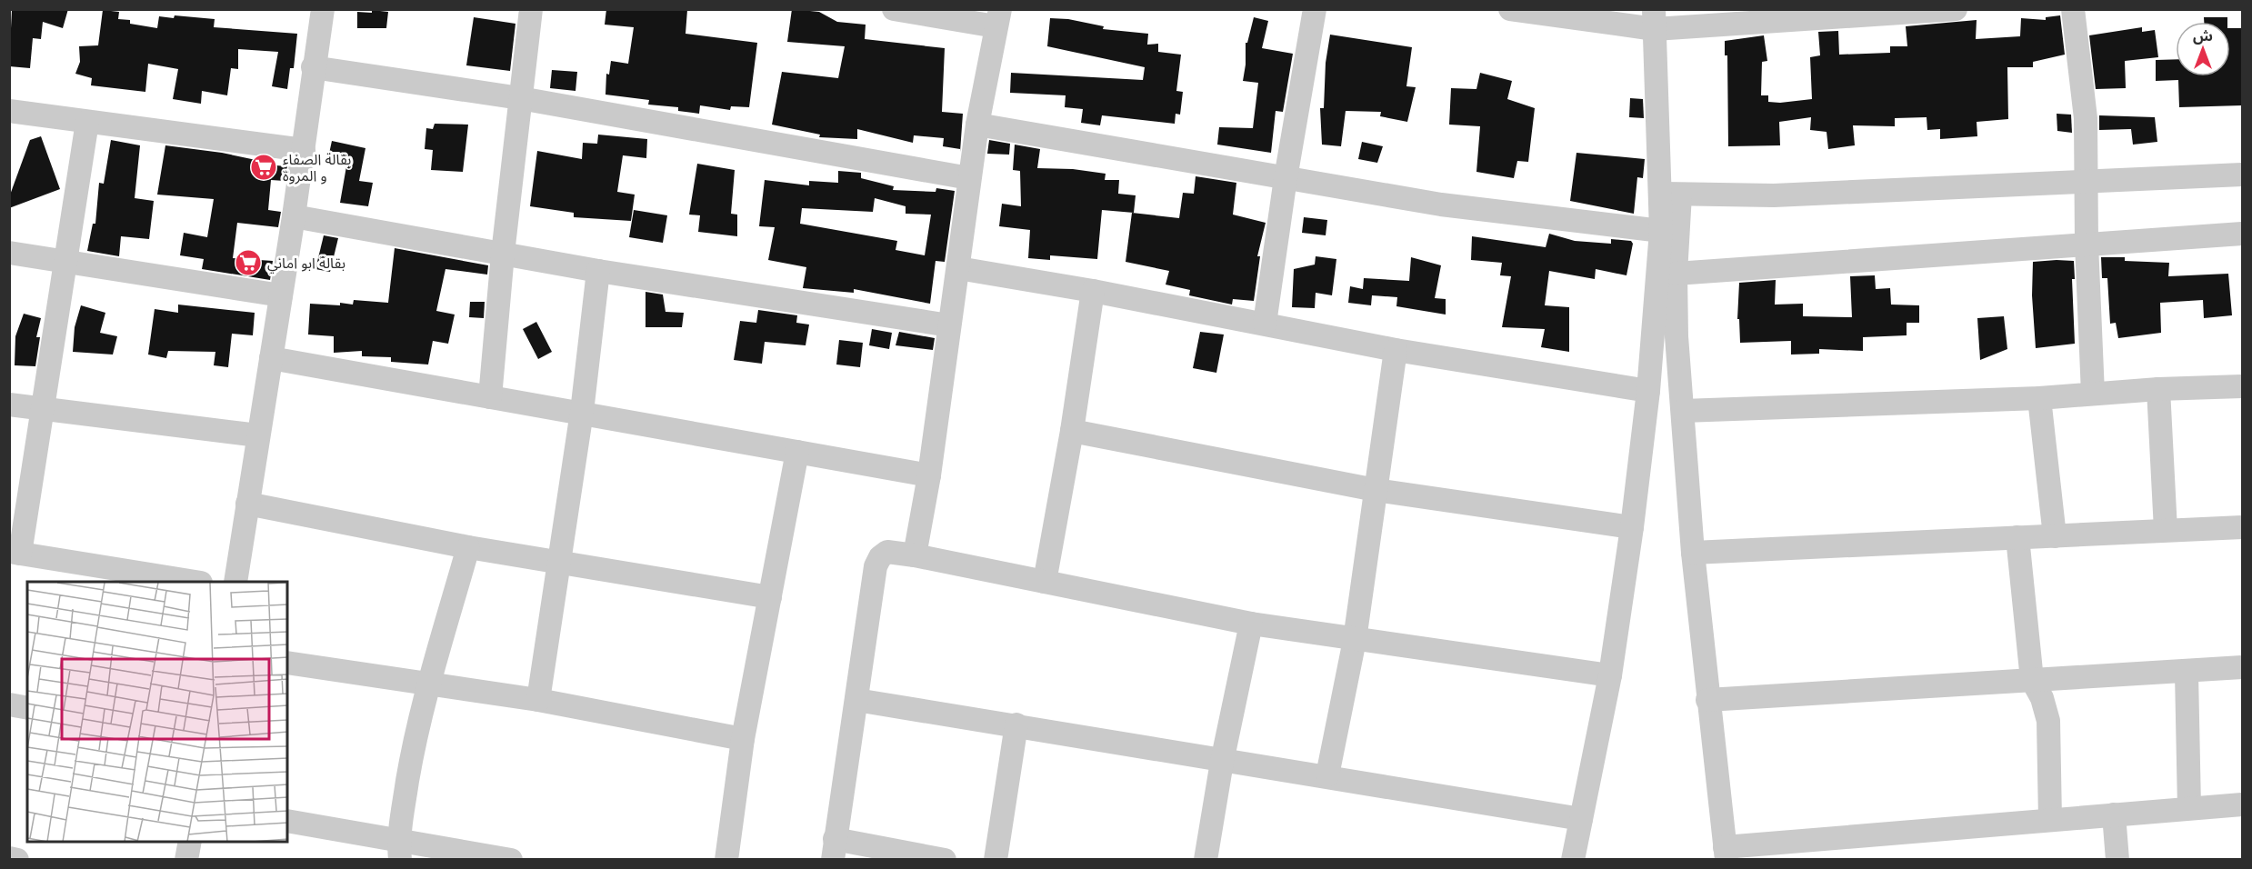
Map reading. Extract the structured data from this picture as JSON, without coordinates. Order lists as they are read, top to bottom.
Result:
{
  "places": {
    "supermarket": ["بقالة الصفاء و المروة", "بقالة ابو اماني"]
  },
  "north": "top"
}
